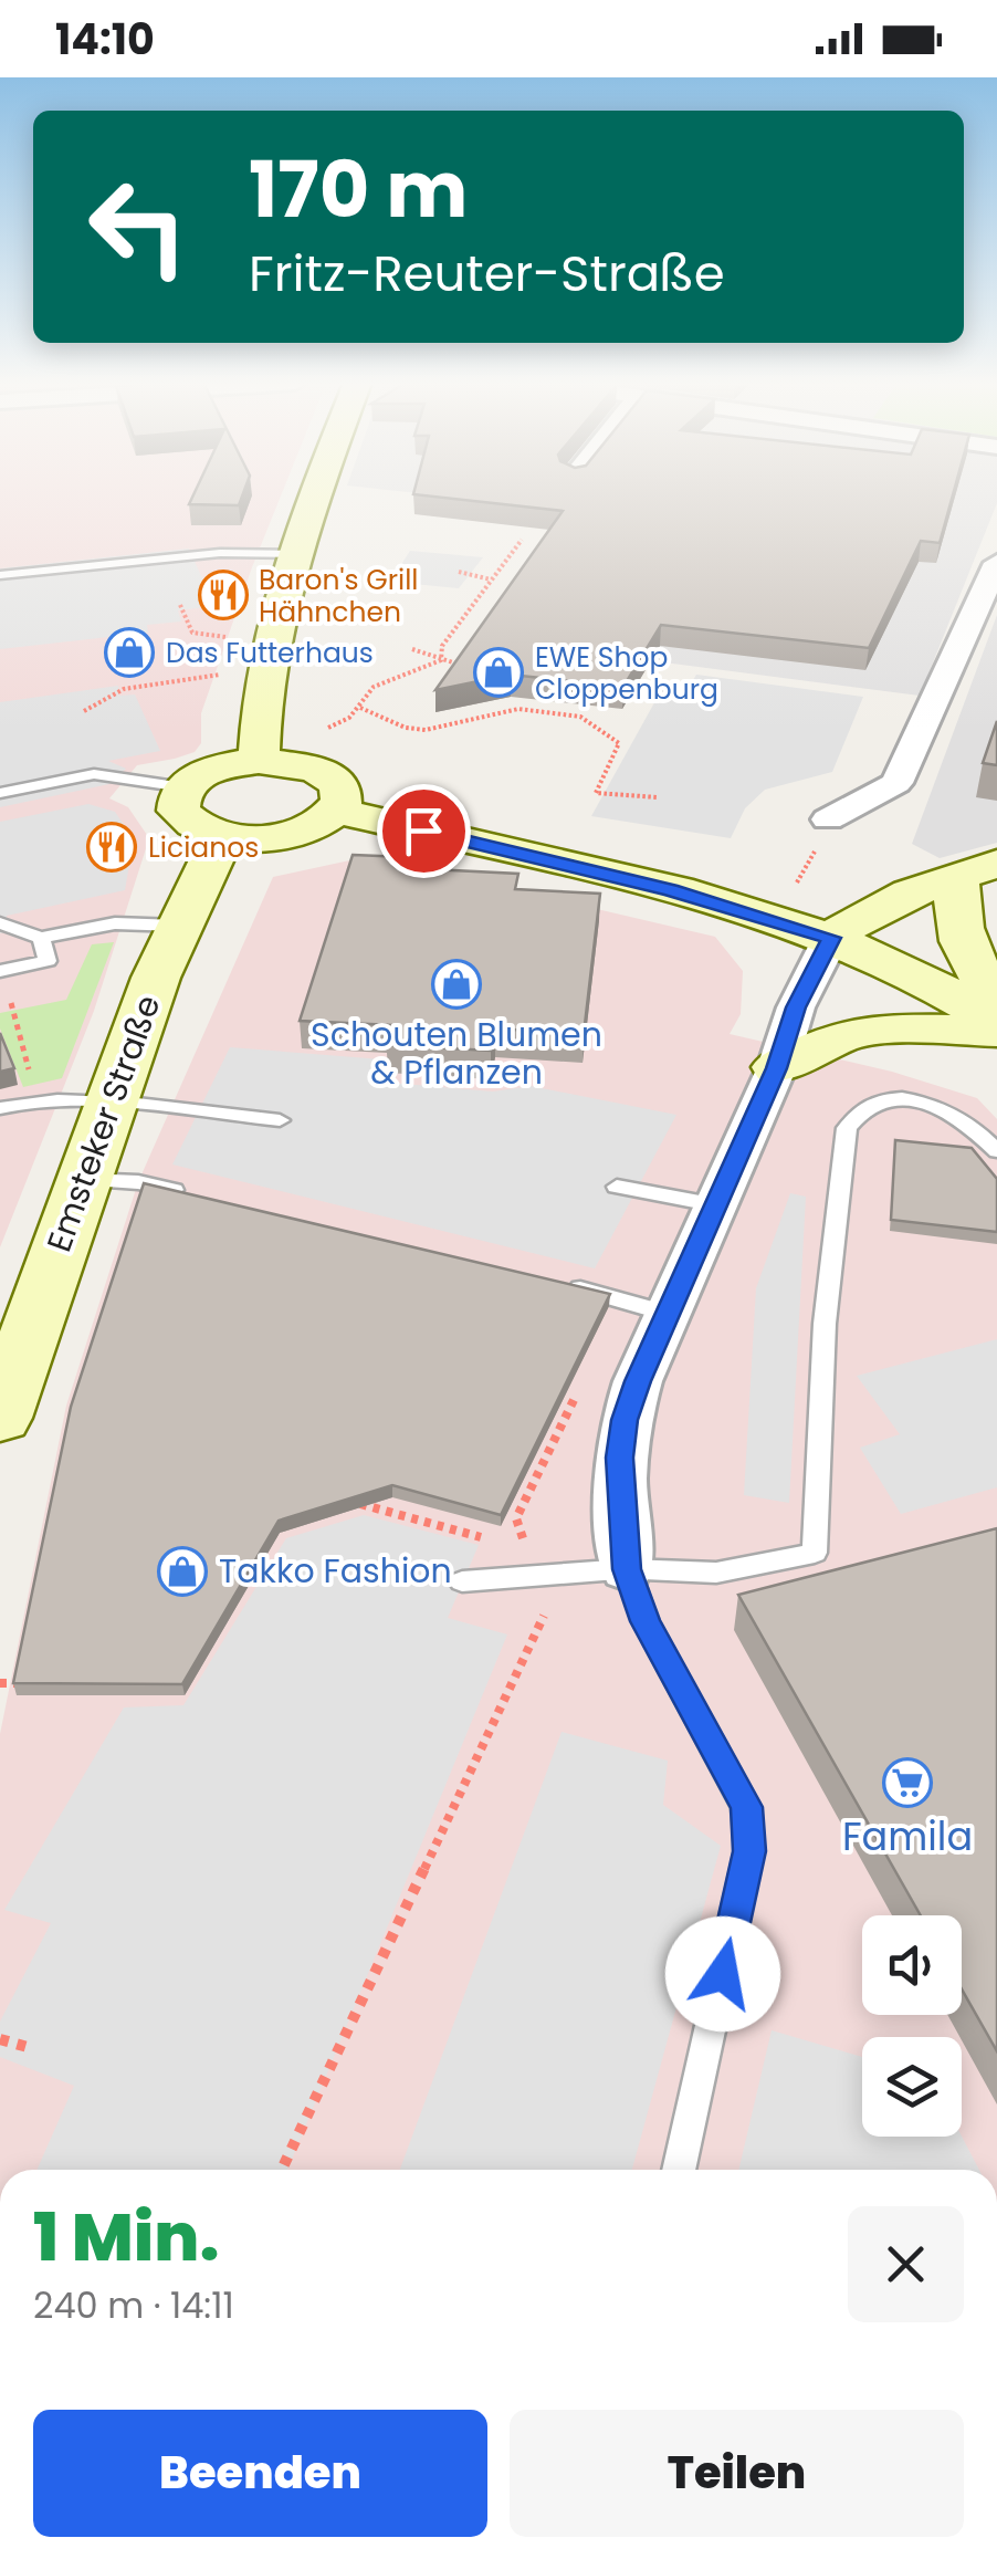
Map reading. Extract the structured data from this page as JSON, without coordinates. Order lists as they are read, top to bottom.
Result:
{
  "streets": {
    "street": ["Emsteker Straße"]
  },
  "places": {
    "restaurant": ["Baron's Grill Hähnchen", "Licianos"],
    "shop": [
      "Das Futterhaus",
      "EWE Shop Cloppenburg",
      "Schouten Blumen & Pflanzen",
      "Takko Fashion"
    ],
    "supermarket": ["Famila"]
  },
  "page": {
    "status": "14:10",
    "turn": ["170 m", "Fritz-Reuter-Straße"],
    "heading": ["1 Min.", "240 m · 14:11"],
    "buttons": ["Beenden", "Teilen"]
  }
}
